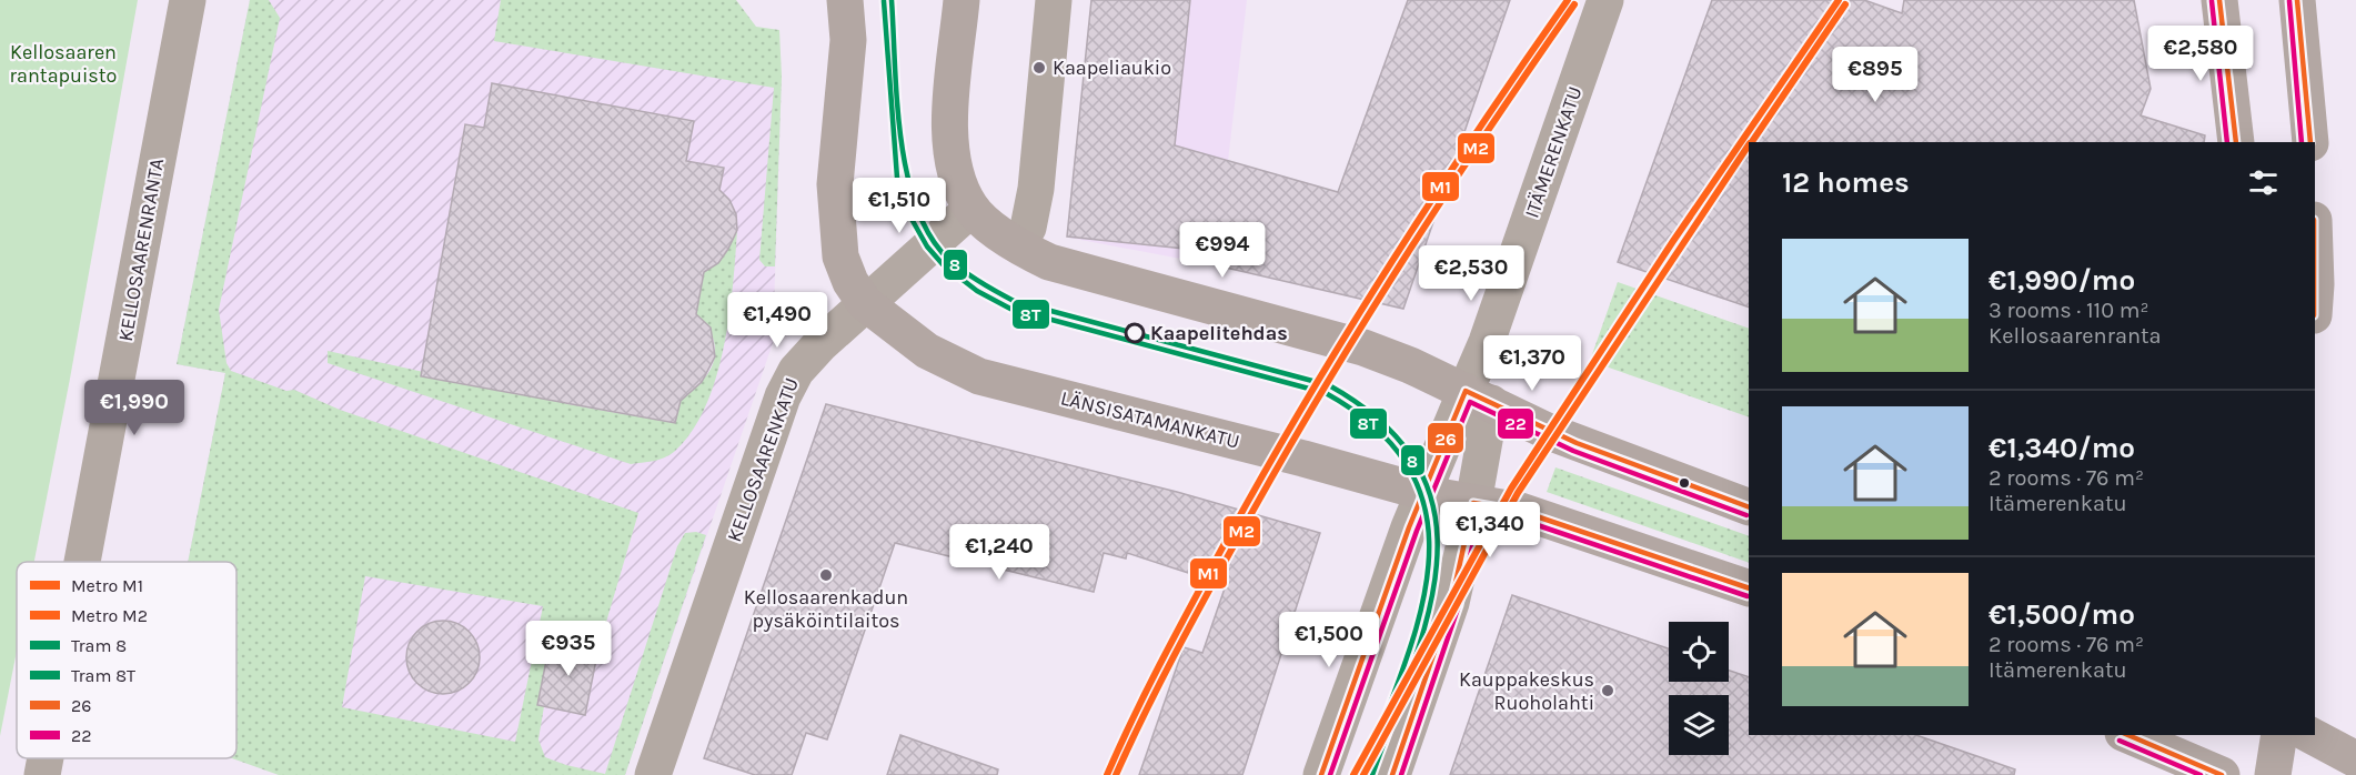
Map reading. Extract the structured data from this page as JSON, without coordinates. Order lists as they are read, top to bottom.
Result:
{
  "streets": {
    "main road": ["LÄNSISATAMANKATU"],
    "street": ["ITÄMERENKATU", "KELLOSAARENRANTA", "KELLOSAARENKATU"]
  },
  "crossings": [
    ["ITÄMERENKATU", "LÄNSISATAMANKATU"],
    ["LÄNSISATAMANKATU", "KELLOSAARENKATU"]
  ],
  "parks": ["Kellosaaren rantapuisto"],
  "places": [
    "Kaapeliaukio",
    "Kaapelitehdas",
    "Kellosaarenkadun pysäköintilaitos",
    "Kauppakeskus Ruoholahti"
  ],
  "lines": [
    "metro line M1",
    "tram line 8",
    "transit line 26",
    "tram line 8T",
    "transit line 22",
    "metro line M2"
  ],
  "legend": [
    "Metro M1",
    "Metro M2",
    "Tram 8",
    "Tram 8T",
    "26",
    "22"
  ],
  "page": {
    "price": [
      "€2,580",
      "€895",
      "€1,510",
      "€994",
      "€2,530",
      "€1,490",
      "€1,370",
      "€1,990",
      "€1,340",
      "€1,240",
      "€1,500",
      "€935"
    ],
    "heading": "12 homes",
    "list": [
      {
        "name": "€1,990/mo",
        "note": "3 rooms · 110 m² · Kellosaarenranta"
      },
      {
        "name": "€1,340/mo",
        "note": "2 rooms · 76 m² · Itämerenkatu"
      },
      {
        "name": "€1,500/mo",
        "note": "2 rooms · 76 m² · Itämerenkatu"
      }
    ]
  }
}
